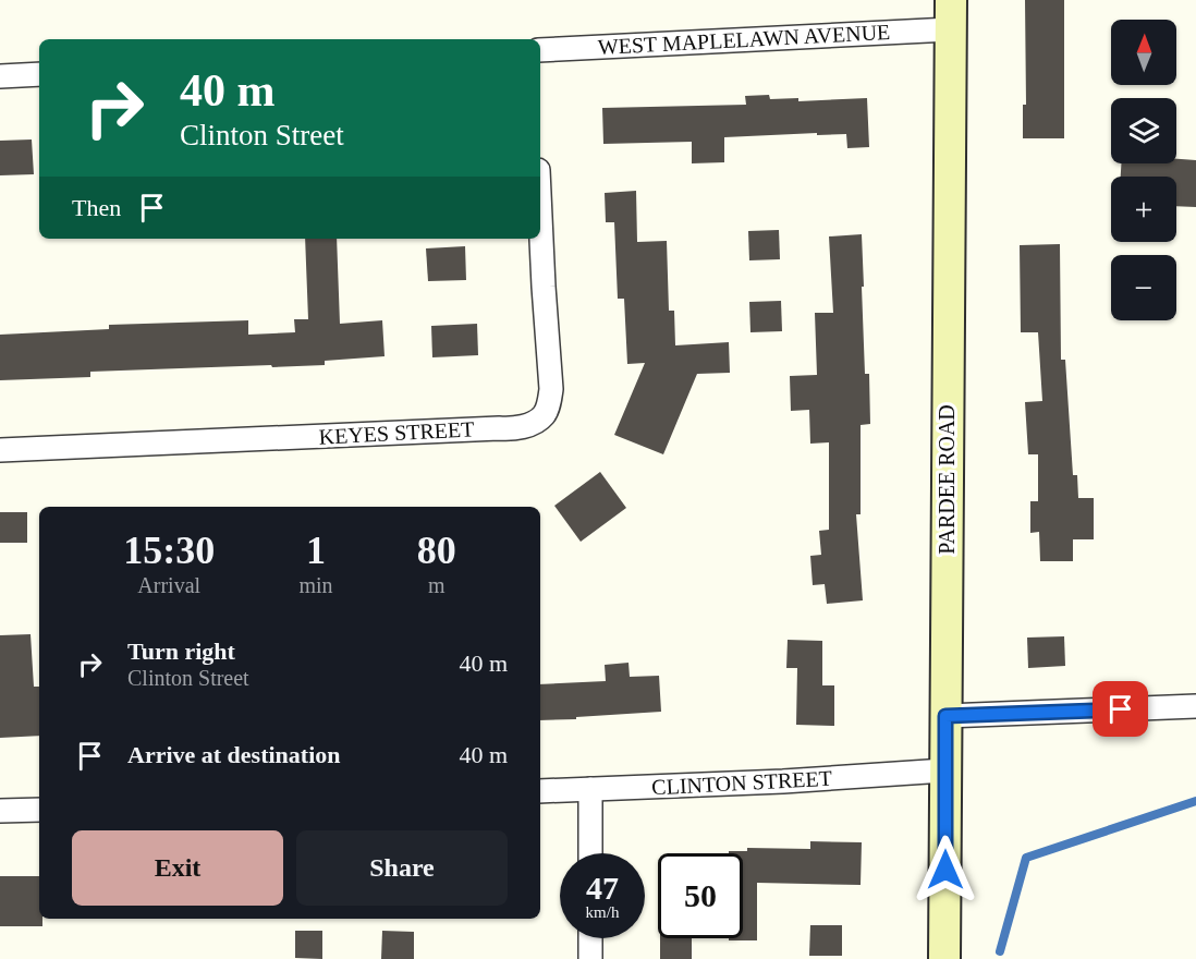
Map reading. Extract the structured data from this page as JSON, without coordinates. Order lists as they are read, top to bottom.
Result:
{
  "streets": {
    "main road": ["PARDEE ROAD"],
    "street": ["WEST MAPLELAWN AVENUE", "KEYES STREET", "CLINTON STREET"]
  },
  "crossings": [
    ["WEST MAPLELAWN AVENUE", "PARDEE ROAD"],
    ["PARDEE ROAD", "CLINTON STREET"]
  ],
  "north": "top",
  "page": {
    "map_buttons": ["+", "−"],
    "turn": ["40 m", "Clinton Street"],
    "then": "Then",
    "eta": [
      "15:30",
      "Arrival",
      "1",
      "min",
      "80",
      "m"
    ],
    "list": [
      {
        "name": "Turn right",
        "note": "Clinton Street",
        "value": "40 m"
      },
      {
        "name": "Arrive at destination",
        "value": "40 m"
      }
    ],
    "buttons": ["Exit", "Share"],
    "speed": "47 km/h",
    "limit": "50"
  }
}
